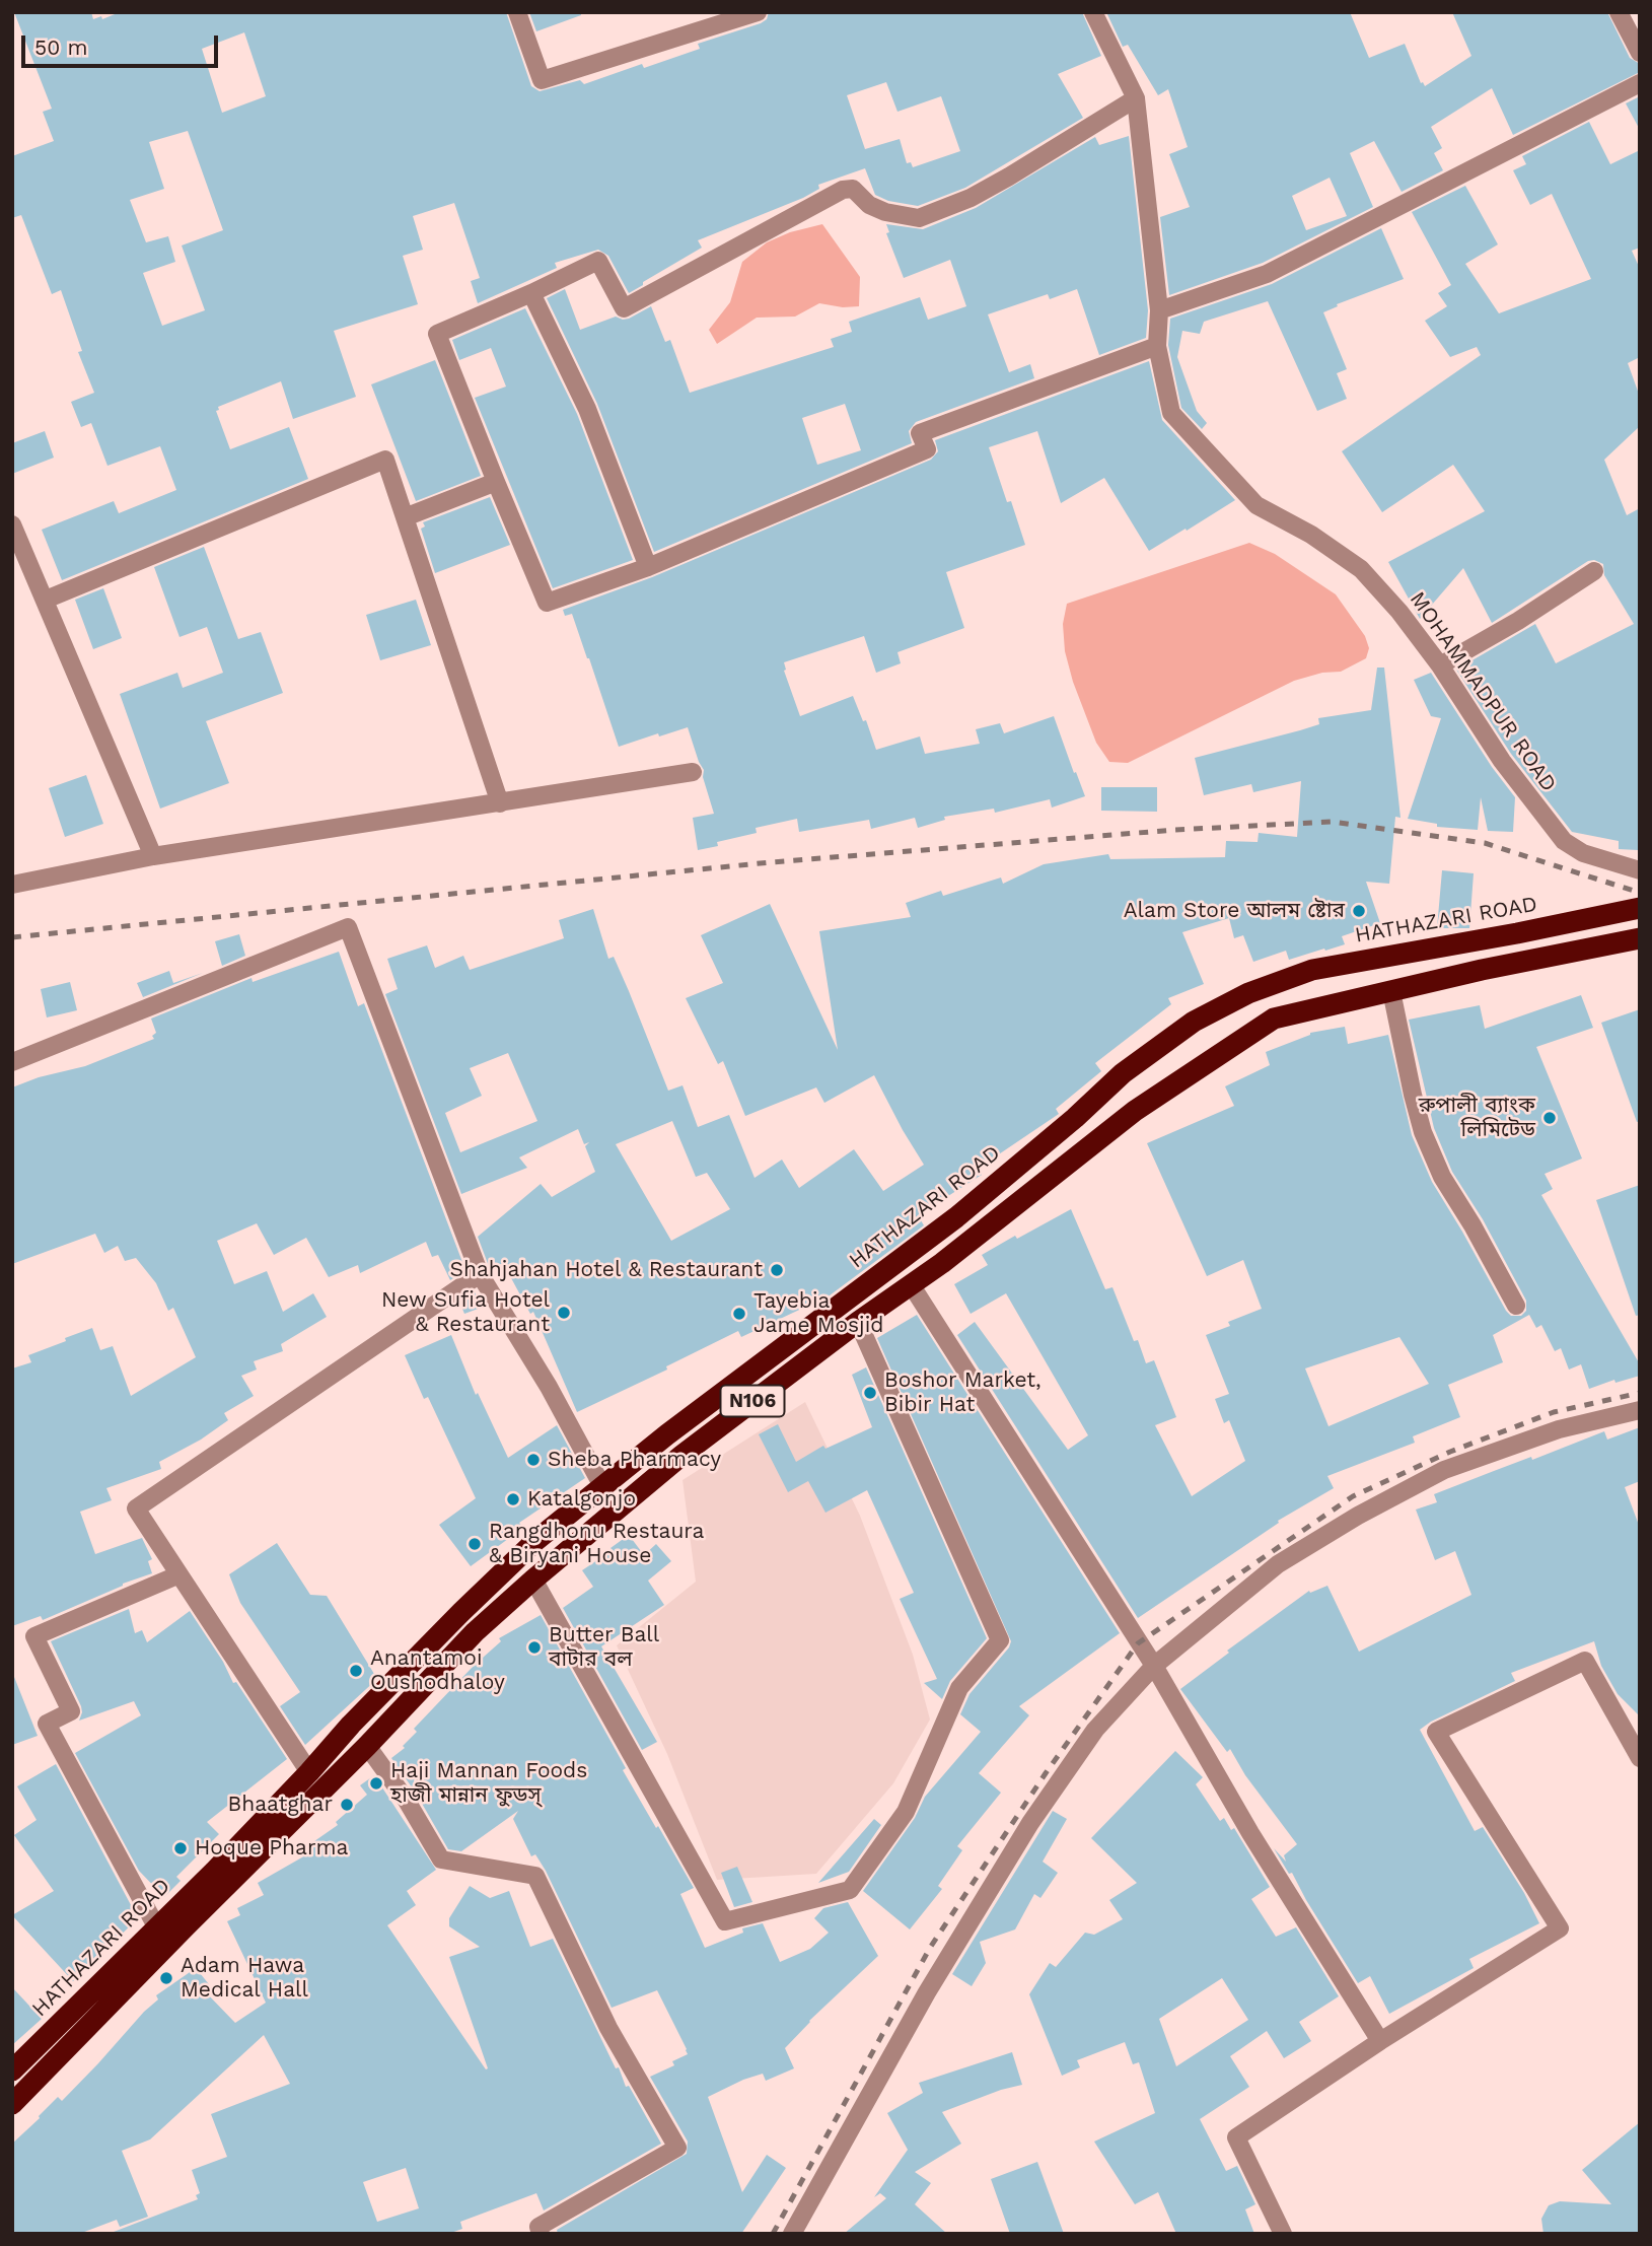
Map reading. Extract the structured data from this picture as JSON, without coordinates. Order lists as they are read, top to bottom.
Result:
{
  "streets": {
    "highway": ["HATHAZARI ROAD", "N106"],
    "street": ["MOHAMMADPUR ROAD"]
  },
  "places": [
    "Alam Store আলম ষ্টোর",
    "রুপালী ব্যাংক লিমিটেড",
    "Shahjahan Hotel & Restaurant",
    "New Sufia Hotel & Restaurant",
    "Tayebia Jame Mosjid",
    "Boshor Market, Bibir Hat",
    "Sheba Pharmacy",
    "Katalgonjo",
    "Rangdhonu Restaura & Biryani House",
    "Butter Ball বাটার বল",
    "Anantamoi Oushodhaloy",
    "Haji Mannan Foods হাজী মান্নান ফুডস্",
    "Bhaatghar",
    "Hoque Pharma",
    "Adam Hawa Medical Hall"
  ],
  "scale_bar": "50 m"
}
